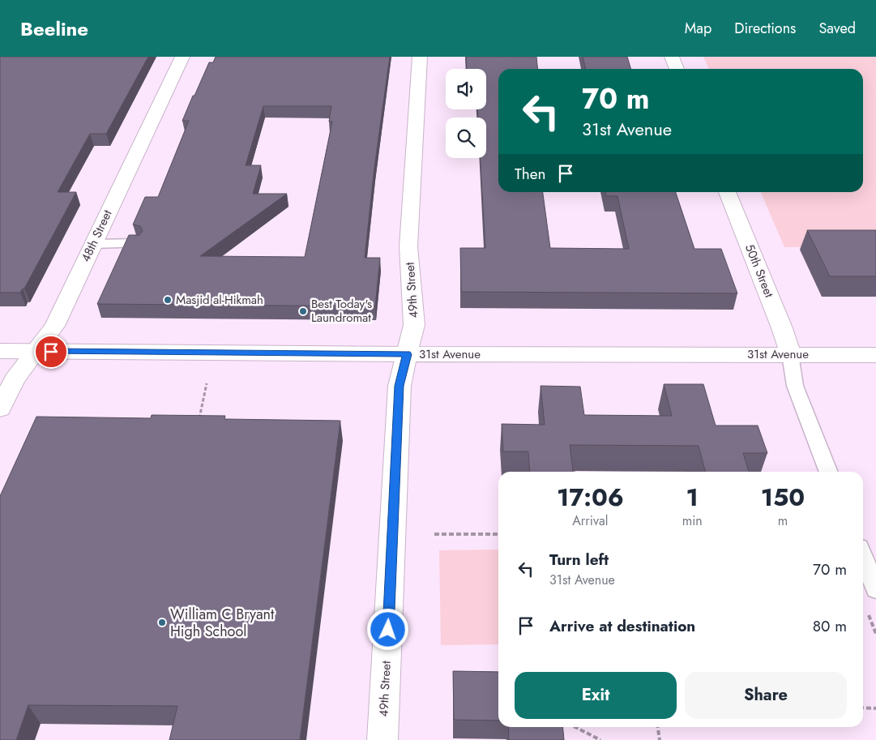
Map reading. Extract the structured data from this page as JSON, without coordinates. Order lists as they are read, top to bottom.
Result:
{
  "streets": {
    "street": [
      "48th Street",
      "50th Street",
      "49th Street",
      "31st Avenue"
    ]
  },
  "crossings": [
    ["48th Street", "31st Avenue"],
    ["50th Street", "31st Avenue"],
    ["49th Street", "31st Avenue"]
  ],
  "places": ["Masjid al-Hikmah", "Best Today's Laundromat", "William C Bryant High School"],
  "page": {
    "header": "Beeline",
    "nav": ["Map", "Directions", "Saved"],
    "turn": ["70 m", "31st Avenue"],
    "then": "Then",
    "eta": [
      "17:06",
      "Arrival",
      "1",
      "min",
      "150",
      "m"
    ],
    "list": [
      {
        "name": "Turn left",
        "note": "31st Avenue",
        "value": "70 m"
      },
      {
        "name": "Arrive at destination",
        "value": "80 m"
      }
    ],
    "buttons": ["Exit", "Share"]
  }
}
